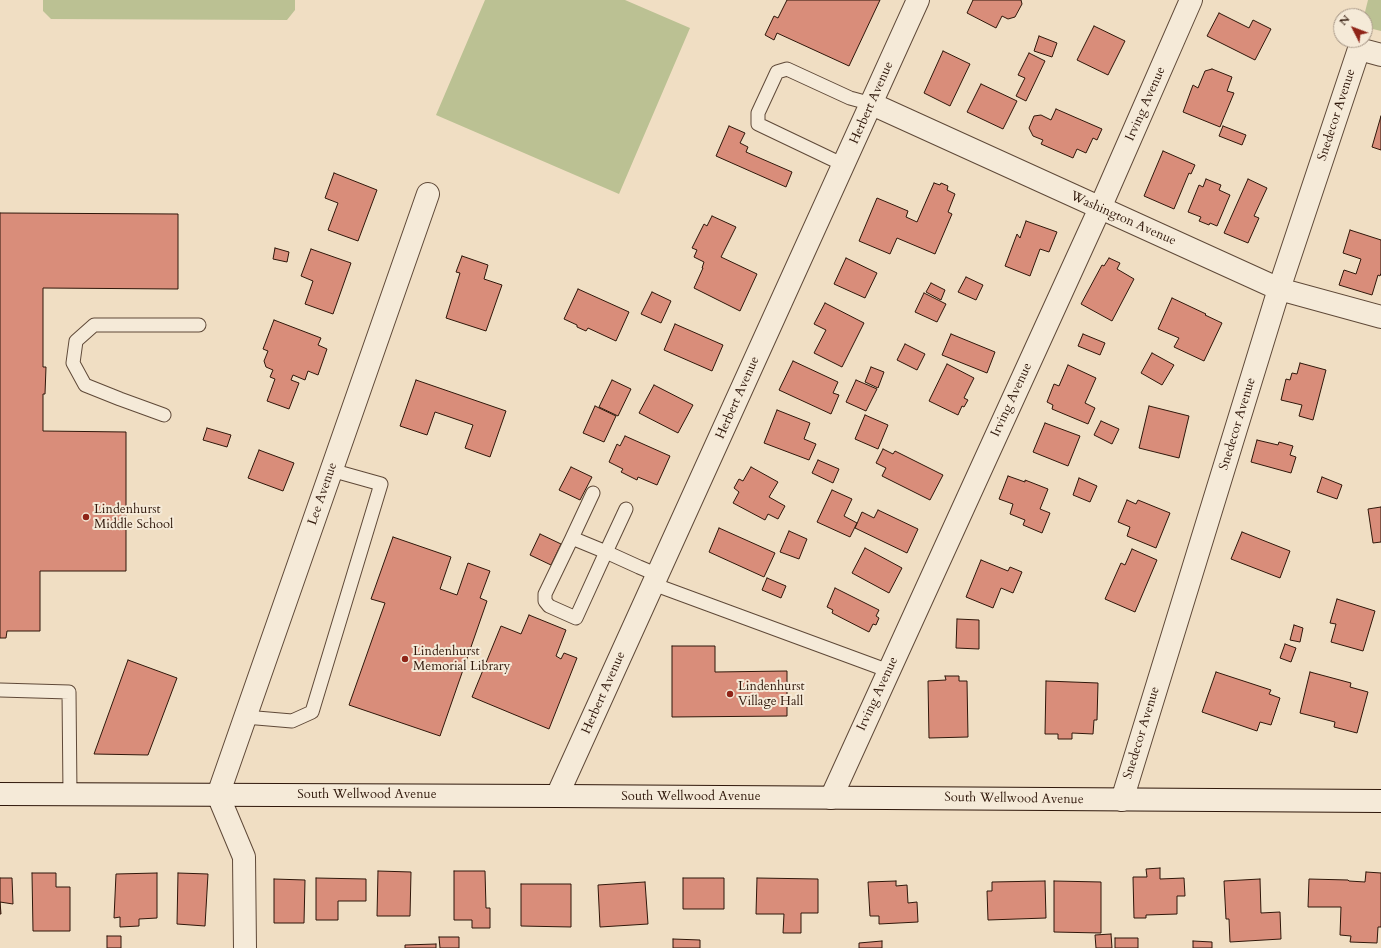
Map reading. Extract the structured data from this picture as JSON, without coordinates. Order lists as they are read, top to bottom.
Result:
{
  "streets": {
    "street": [
      "Herbert Avenue",
      "Irving Avenue",
      "Snedecor Avenue",
      "Washington Avenue",
      "Lee Avenue",
      "South Wellwood Avenue"
    ]
  },
  "crossings": [
    ["Herbert Avenue", "Washington Avenue"],
    ["Herbert Avenue", "South Wellwood Avenue"],
    ["Irving Avenue", "Washington Avenue"],
    ["Irving Avenue", "South Wellwood Avenue"],
    ["Snedecor Avenue", "Washington Avenue"],
    ["Snedecor Avenue", "South Wellwood Avenue"],
    ["Lee Avenue", "South Wellwood Avenue"]
  ],
  "places": ["Lindenhurst Middle School", "Lindenhurst Memorial Library", "Lindenhurst Village Hall"],
  "north": "top left"
}
